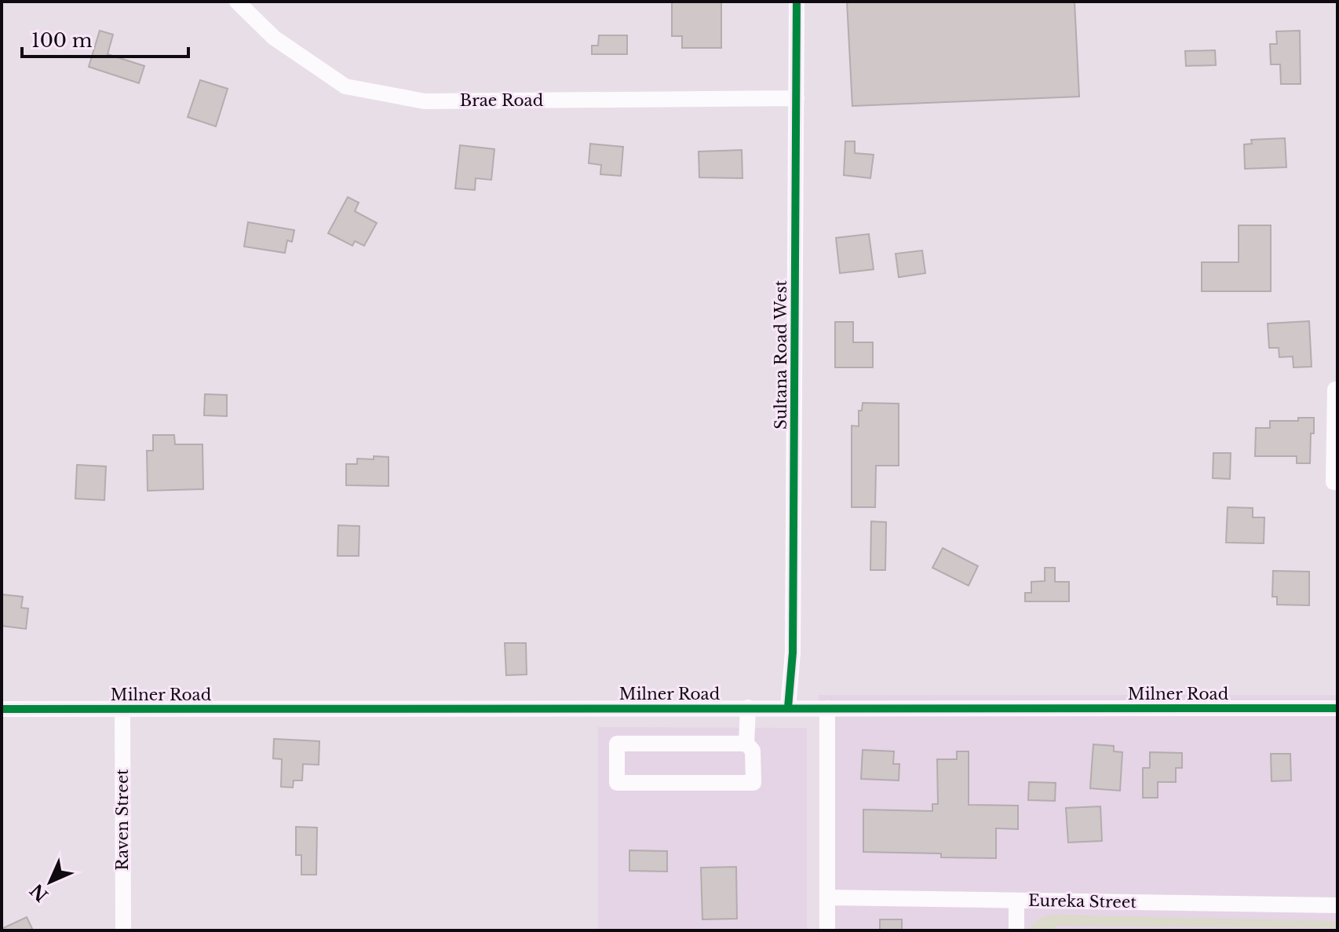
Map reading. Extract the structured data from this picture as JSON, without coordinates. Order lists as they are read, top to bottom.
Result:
{
  "streets": {
    "street": [
      "Brae Road",
      "Sultana Road West",
      "Milner Road",
      "Raven Street",
      "Eureka Street"
    ]
  },
  "crossings": [
    ["Brae Road", "Sultana Road West"],
    ["Sultana Road West", "Milner Road"],
    ["Milner Road", "Raven Street"]
  ],
  "scale_bar": "100 m",
  "north": "bottom left"
}
